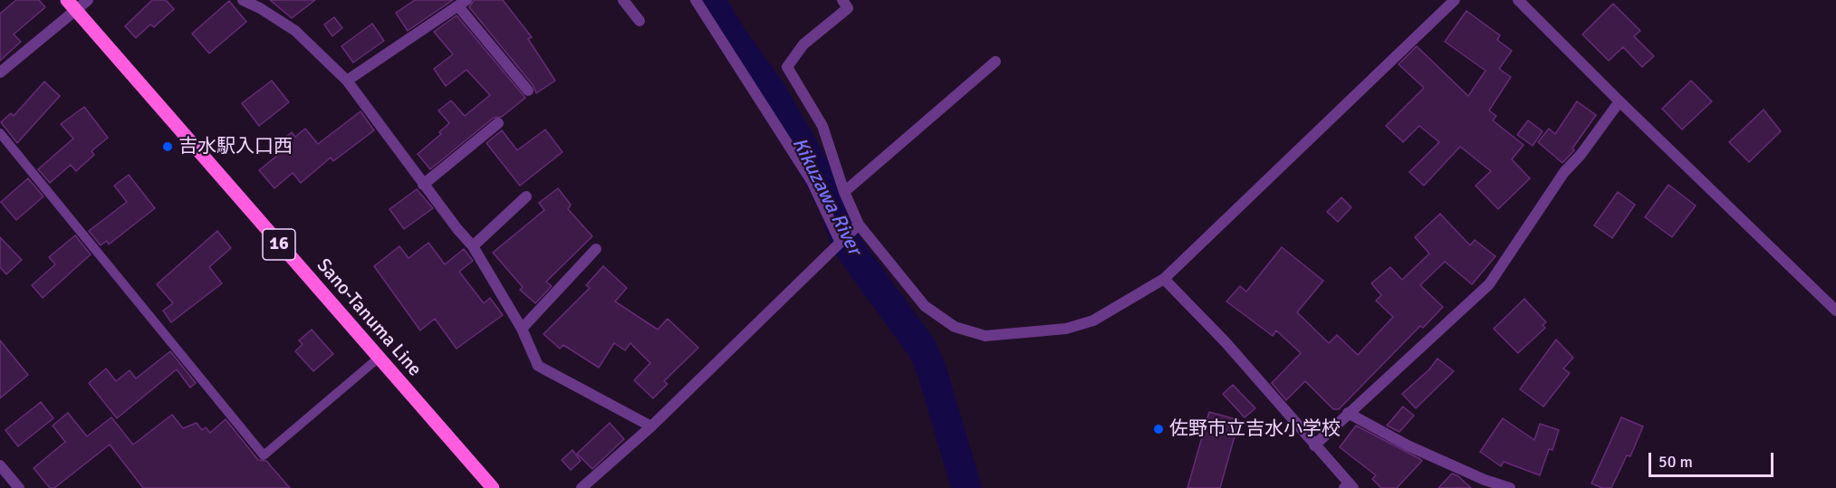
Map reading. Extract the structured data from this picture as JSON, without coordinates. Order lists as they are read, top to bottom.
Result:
{
  "streets": {
    "main road": ["16", "Sano-Tanuma Line"]
  },
  "water": ["Kikuzawa River"],
  "places": ["吉水駅入口西", "佐野市立吉水小学校"],
  "scale_bar": "50 m"
}
